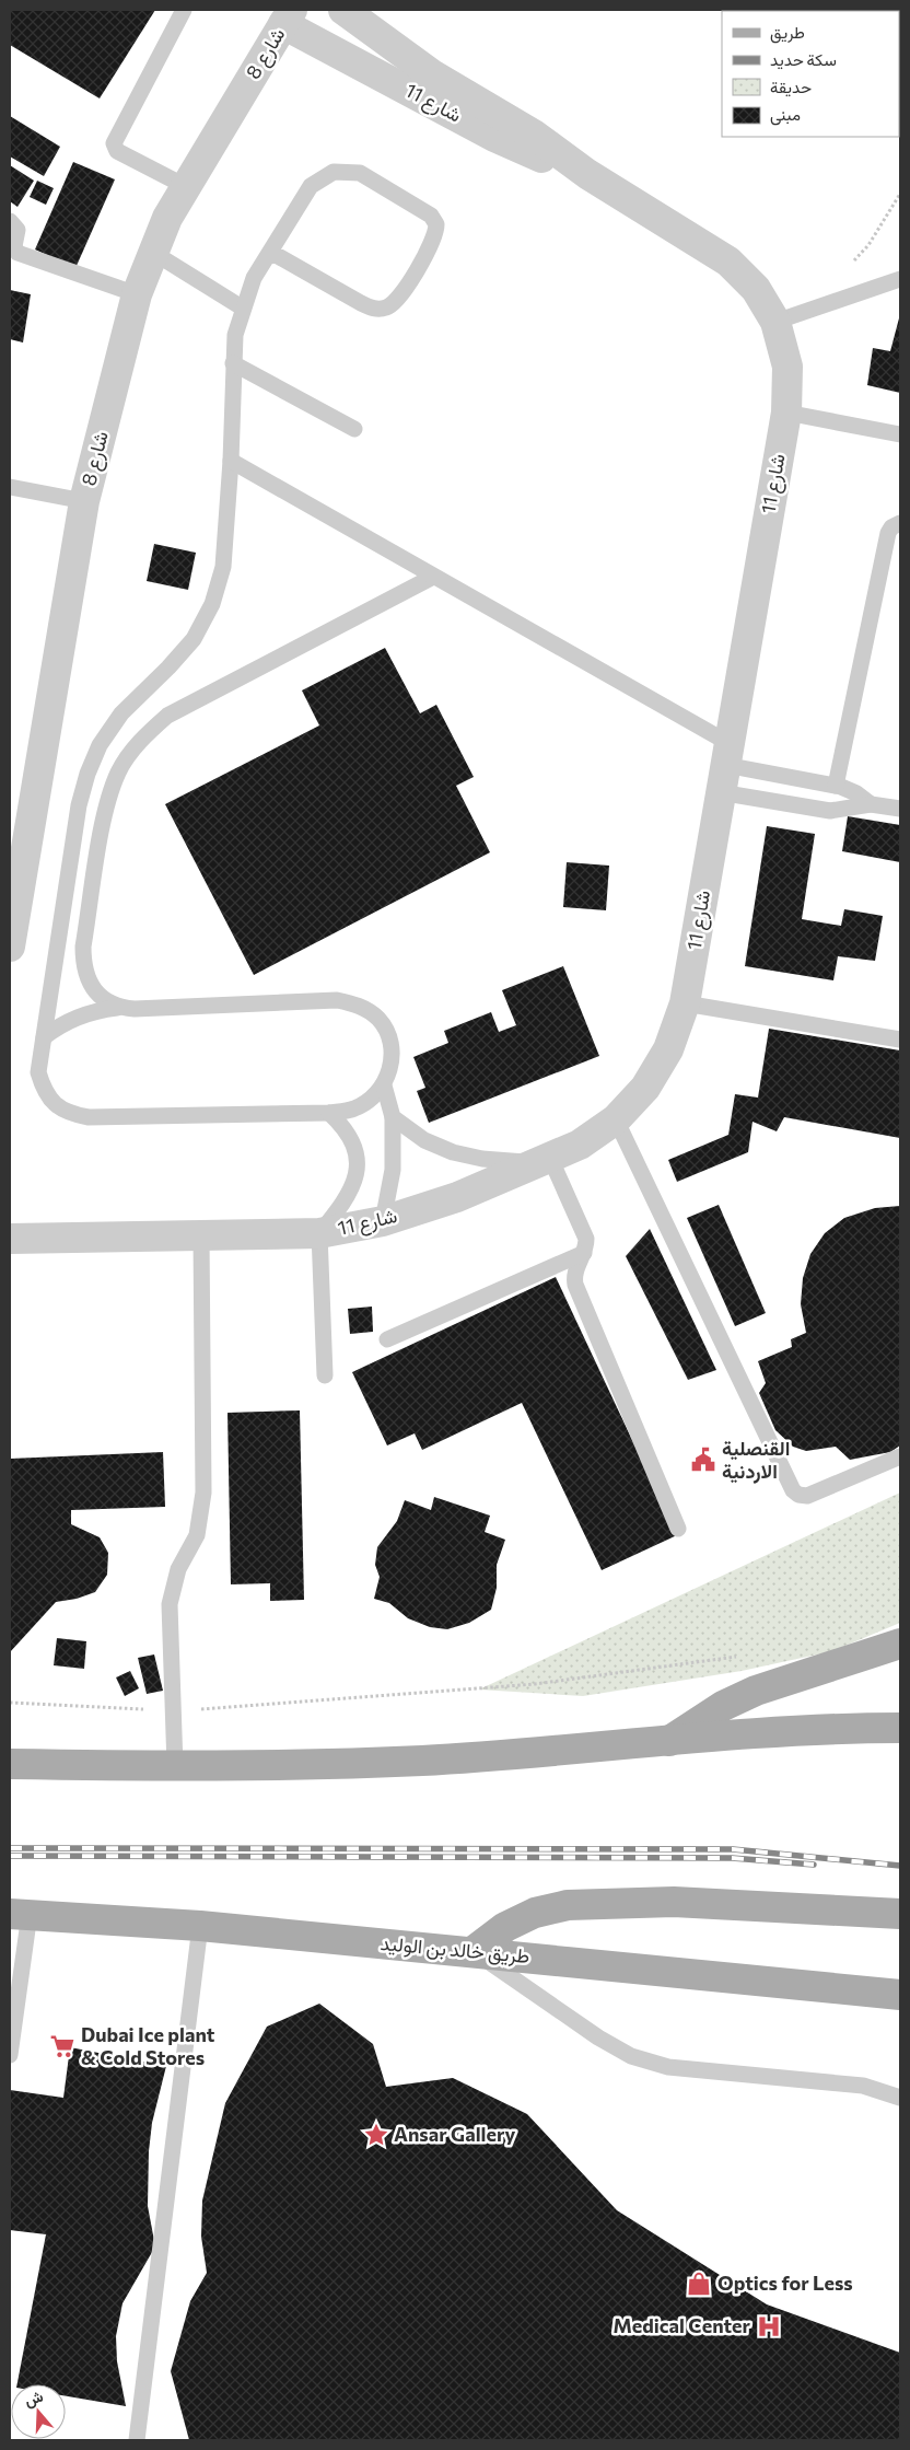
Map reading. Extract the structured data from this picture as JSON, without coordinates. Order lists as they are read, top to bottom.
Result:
{
  "streets": {
    "main road": ["طريق خالد بن الوليد"],
    "street": ["شارع 8", "شارع 11"]
  },
  "crossings": [
    ["شارع 8", "شارع 11"]
  ],
  "places": {
    "public building": ["القنصلية الاردنية"],
    "supermarket": ["Dubai Ice plant & Cold Stores"],
    "place": ["Ansar Gallery"],
    "shop": ["Optics for Less"],
    "hospital": ["Medical Center"]
  },
  "legend": [
    "طريق",
    "سكة حديد",
    "حديقة",
    "مبنى"
  ],
  "north": "top"
}
